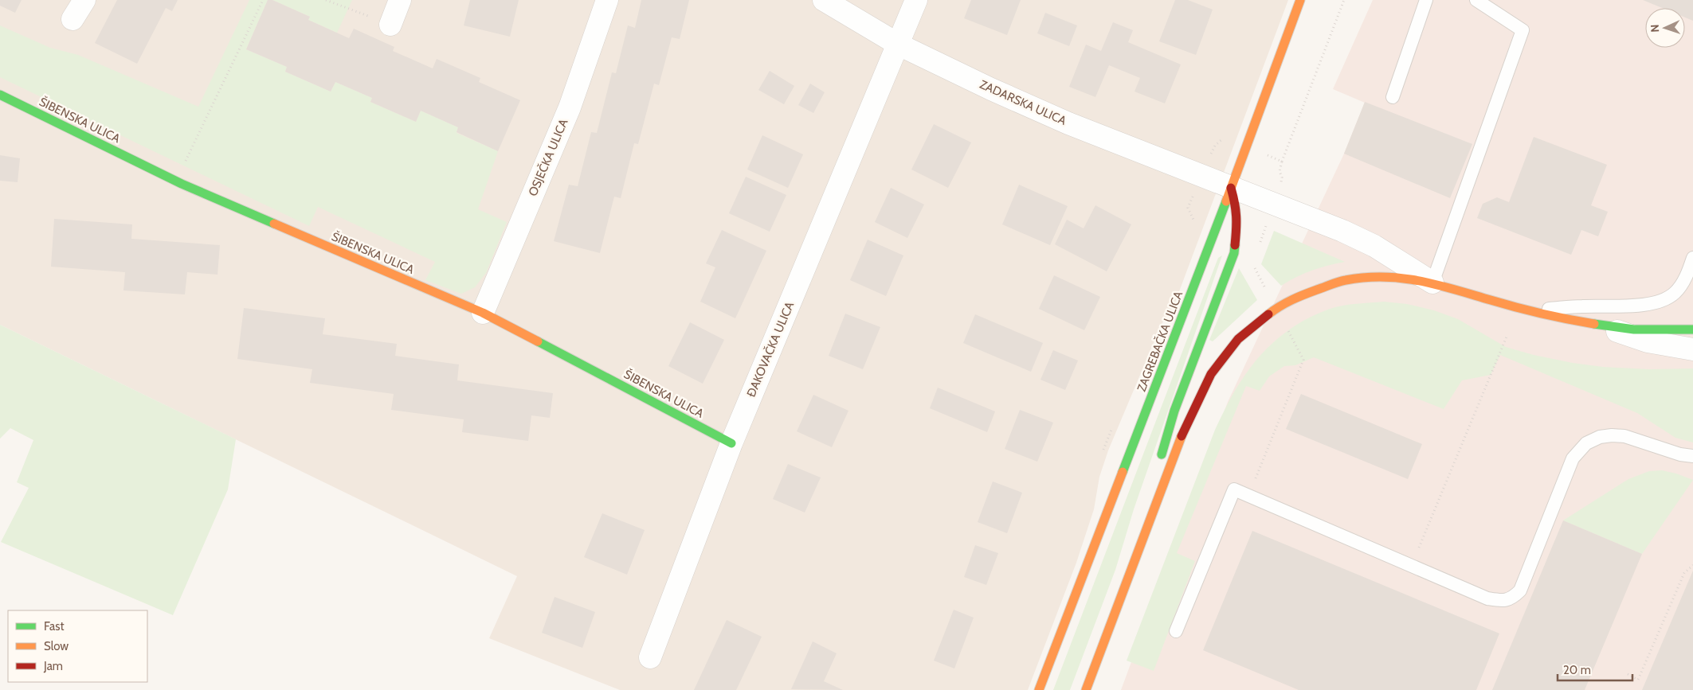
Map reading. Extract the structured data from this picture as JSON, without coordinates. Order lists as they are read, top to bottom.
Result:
{
  "streets": {
    "main road": ["ŠIBENSKA ULICA", "ZAGREBAČKA ULICA"],
    "street": ["ZADARSKA ULICA", "OSJEČKA ULICA", "ĐAKOVAČKA ULICA"]
  },
  "crossings": [
    ["ZADARSKA ULICA", "ZAGREBAČKA ULICA"],
    ["ZADARSKA ULICA", "ĐAKOVAČKA ULICA"],
    ["ŠIBENSKA ULICA", "OSJEČKA ULICA"],
    ["ŠIBENSKA ULICA", "ĐAKOVAČKA ULICA"]
  ],
  "legend": ["Fast", "Slow", "Jam"],
  "scale_bar": "20 m",
  "north": "left"
}
